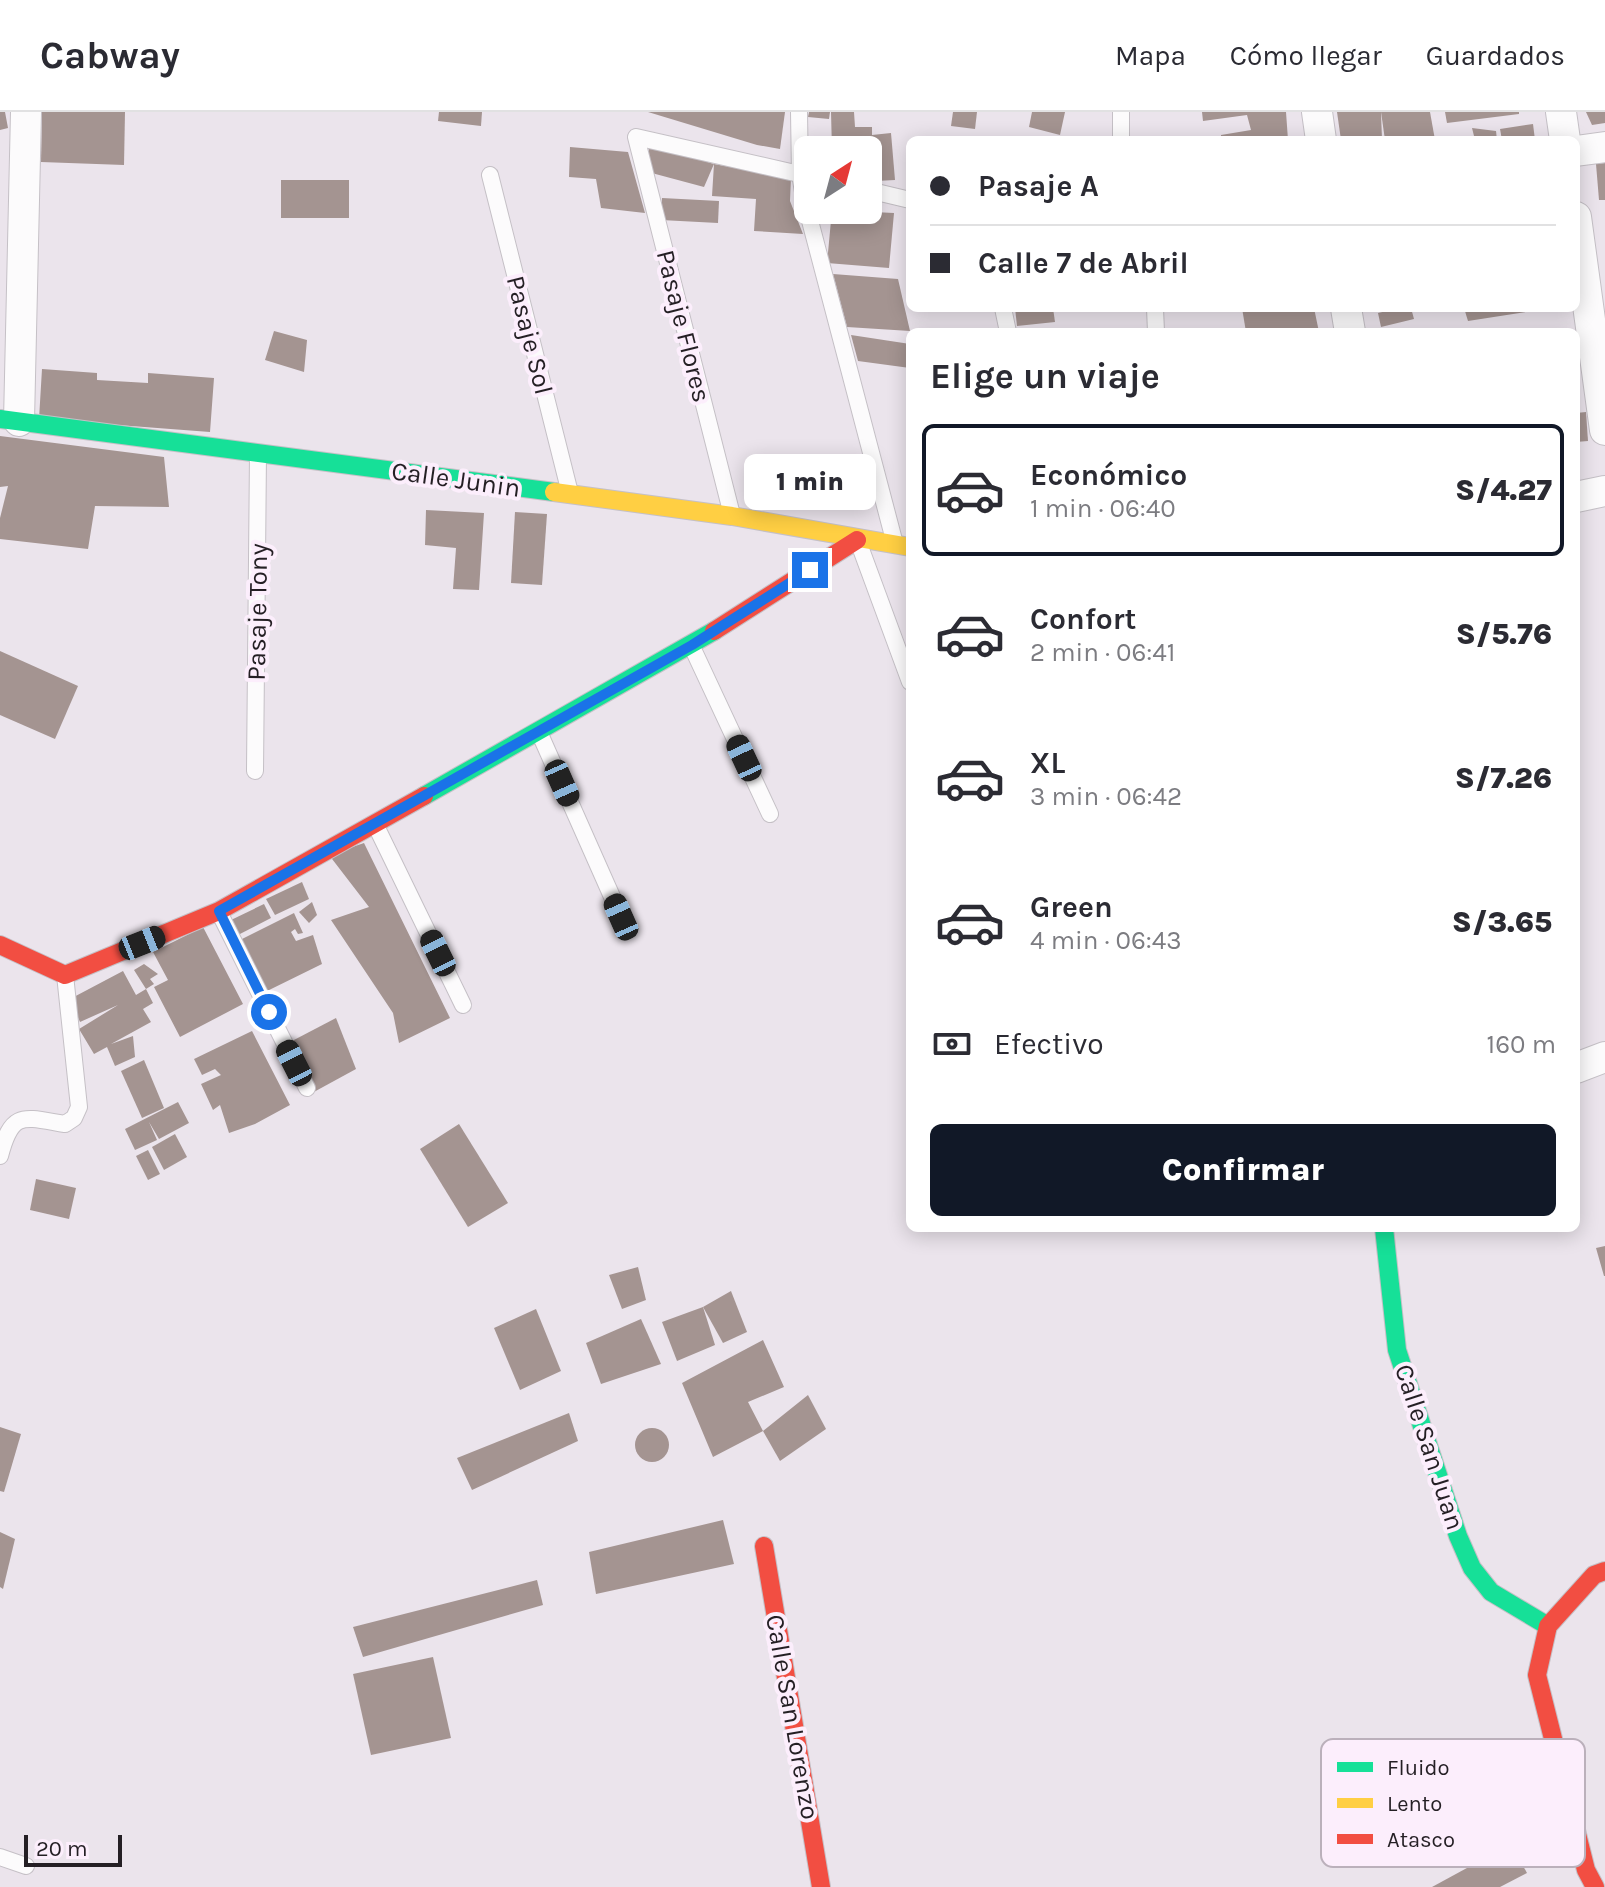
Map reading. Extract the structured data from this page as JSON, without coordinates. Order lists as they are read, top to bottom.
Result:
{
  "streets": {
    "street": ["Calle Junin", "Calle San Juan", "Calle San Lorenzo"],
    "lane": ["Pasaje Flores", "Pasaje Sol", "Pasaje Tony"]
  },
  "crossings": [
    ["Pasaje Flores", "Calle Junin"],
    ["Pasaje Sol", "Calle Junin"],
    ["Calle Junin", "Pasaje Tony"]
  ],
  "legend": ["Fluido", "Lento", "Atasco"],
  "scale_bar": "20 m",
  "north": "top right",
  "page": {
    "header": "Cabway",
    "nav": ["Mapa", "Cómo llegar", "Guardados"],
    "banner": ["Pasaje A", "Calle 7 de Abril"],
    "heading": "Elige un viaje",
    "list": [
      {
        "name": "Económico",
        "note": "1 min · 06:40",
        "value": "S/4.27"
      },
      {
        "name": "Confort",
        "note": "2 min · 06:41",
        "value": "S/5.76"
      },
      {
        "name": "XL",
        "note": "3 min · 06:42",
        "value": "S/7.26"
      },
      {
        "name": "Green",
        "note": "4 min · 06:43",
        "value": "S/3.65"
      }
    ],
    "bubble": "1 min",
    "pay": ["Efectivo", "160 m"],
    "buttons": "Confirmar",
    "scale": "20 m"
  }
}
